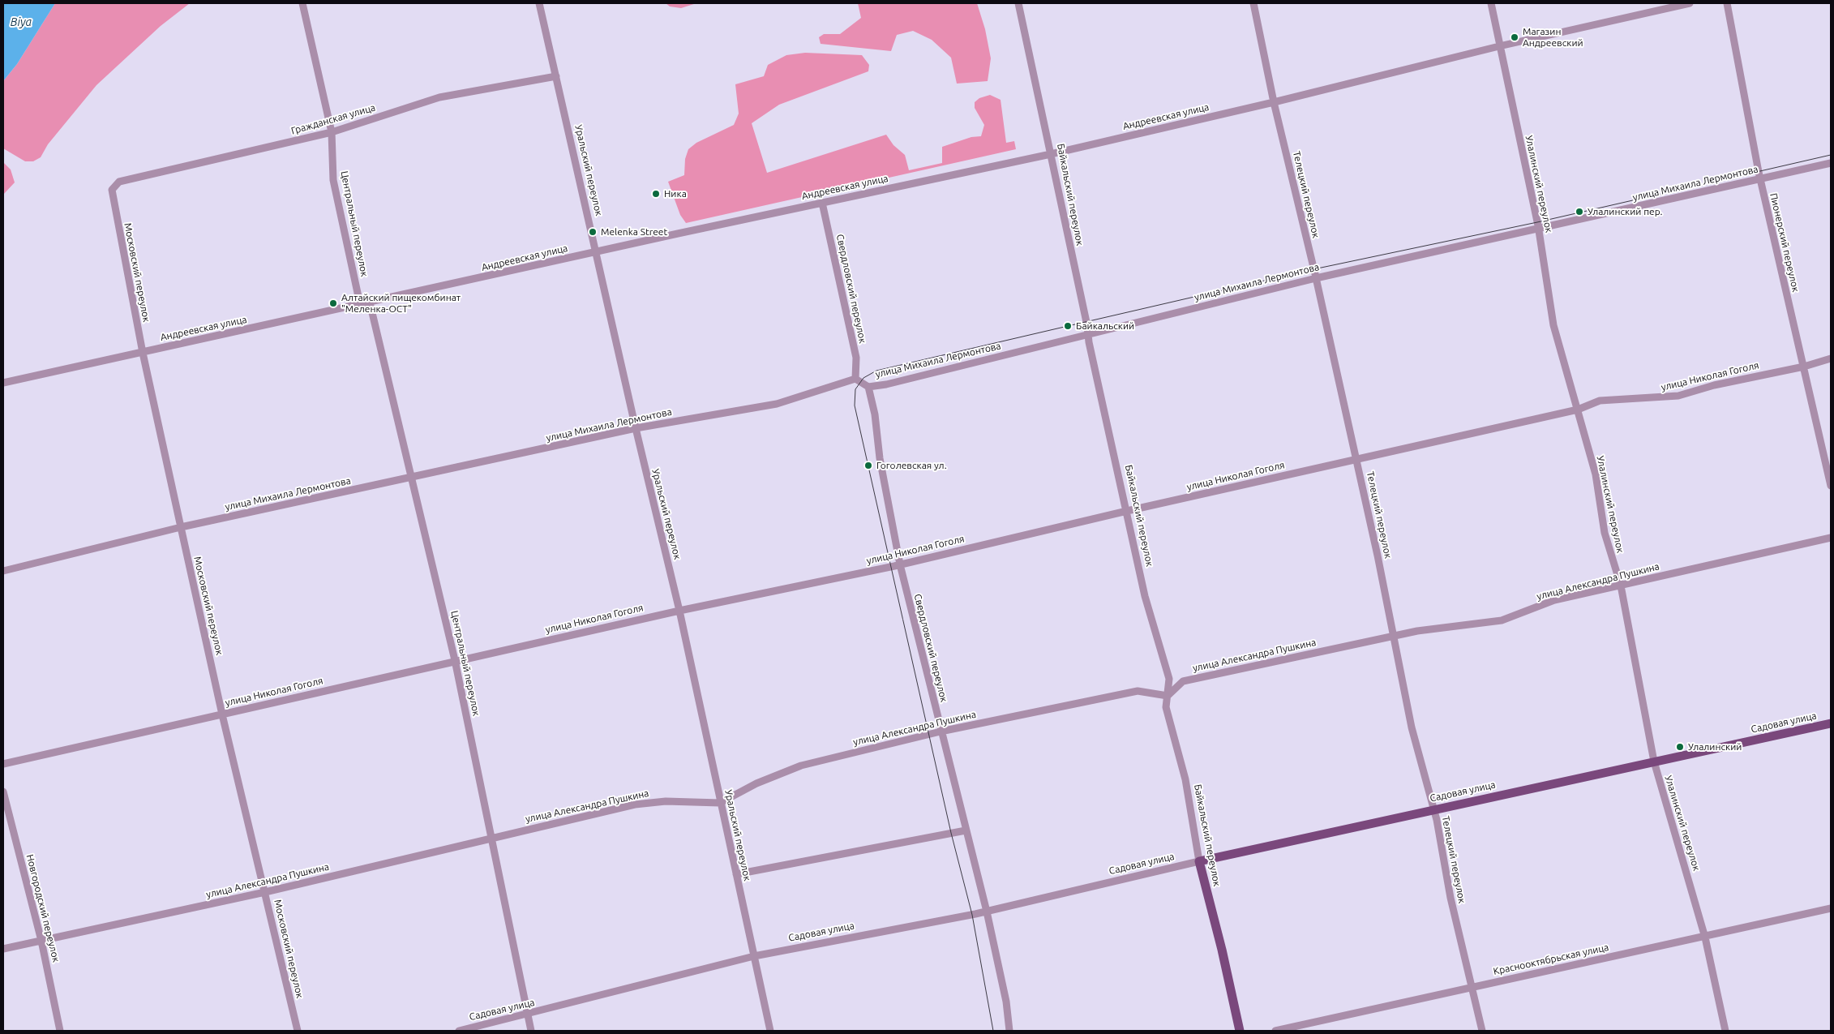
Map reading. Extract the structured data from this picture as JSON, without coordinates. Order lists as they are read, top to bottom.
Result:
{
  "streets": {
    "main road": ["Байкальский переулок", "Садовая улица"],
    "street": [
      "Андреевская улица",
      "Гражданская улица",
      "Уральский переулок",
      "улица Михаила Лермонтова",
      "Улалинский переулок",
      "Телецкий переулок",
      "Центральный переулок",
      "Пионерский переулок",
      "Московский переулок",
      "Свердловский переулок",
      "улица Николая Гоголя",
      "улица Александра Пушкина",
      "Новгородский переулок",
      "Краснооктябрьская улица"
    ]
  },
  "crossings": [
    ["Андреевская улица", "Уральский переулок"],
    ["Андреевская улица", "Улалинский переулок"],
    ["Андреевская улица", "Байкальский переулок"],
    ["Андреевская улица", "Телецкий переулок"],
    ["Андреевская улица", "Центральный переулок"],
    ["Андреевская улица", "Московский переулок"],
    ["Андреевская улица", "Свердловский переулок"],
    ["Гражданская улица", "Уральский переулок"],
    ["Гражданская улица", "Центральный переулок"],
    ["Гражданская улица", "Московский переулок"],
    ["Уральский переулок", "улица Михаила Лермонтова"],
    ["Уральский переулок", "улица Николая Гоголя"],
    ["Уральский переулок", "улица Александра Пушкина"],
    ["Уральский переулок", "Садовая улица"],
    ["улица Михаила Лермонтова", "Улалинский переулок"],
    ["улица Михаила Лермонтова", "Байкальский переулок"],
    ["улица Михаила Лермонтова", "Телецкий переулок"],
    ["улица Михаила Лермонтова", "Центральный переулок"],
    ["улица Михаила Лермонтова", "Пионерский переулок"],
    ["улица Михаила Лермонтова", "Московский переулок"],
    ["улица Михаила Лермонтова", "Свердловский переулок"],
    ["Улалинский переулок", "улица Николая Гоголя"],
    ["Улалинский переулок", "улица Александра Пушкина"],
    ["Улалинский переулок", "Садовая улица"],
    ["Улалинский переулок", "Краснооктябрьская улица"],
    ["Байкальский переулок", "улица Николая Гоголя"],
    ["Байкальский переулок", "улица Александра Пушкина"],
    ["Байкальский переулок", "Садовая улица"],
    ["Телецкий переулок", "улица Николая Гоголя"],
    ["Телецкий переулок", "улица Александра Пушкина"],
    ["Телецкий переулок", "Садовая улица"],
    ["Телецкий переулок", "Краснооктябрьская улица"],
    ["Центральный переулок", "улица Николая Гоголя"],
    ["Центральный переулок", "улица Александра Пушкина"],
    ["Центральный переулок", "Садовая улица"],
    ["Пионерский переулок", "улица Николая Гоголя"],
    ["Московский переулок", "улица Николая Гоголя"],
    ["Московский переулок", "улица Александра Пушкина"],
    ["Свердловский переулок", "улица Николая Гоголя"],
    ["Свердловский переулок", "улица Александра Пушкина"],
    ["Свердловский переулок", "Садовая улица"],
    ["улица Александра Пушкина", "Новгородский переулок"]
  ],
  "water": ["Biya"],
  "places": [
    "Магазин Андреевский",
    "Ника",
    "Улалинский пер.",
    "Melenka Street",
    "Алтайский пищекомбинат \"Меленка-ОСТ\"",
    "Байкальский",
    "Гоголевская ул.",
    "Улалинский"
  ]
}
